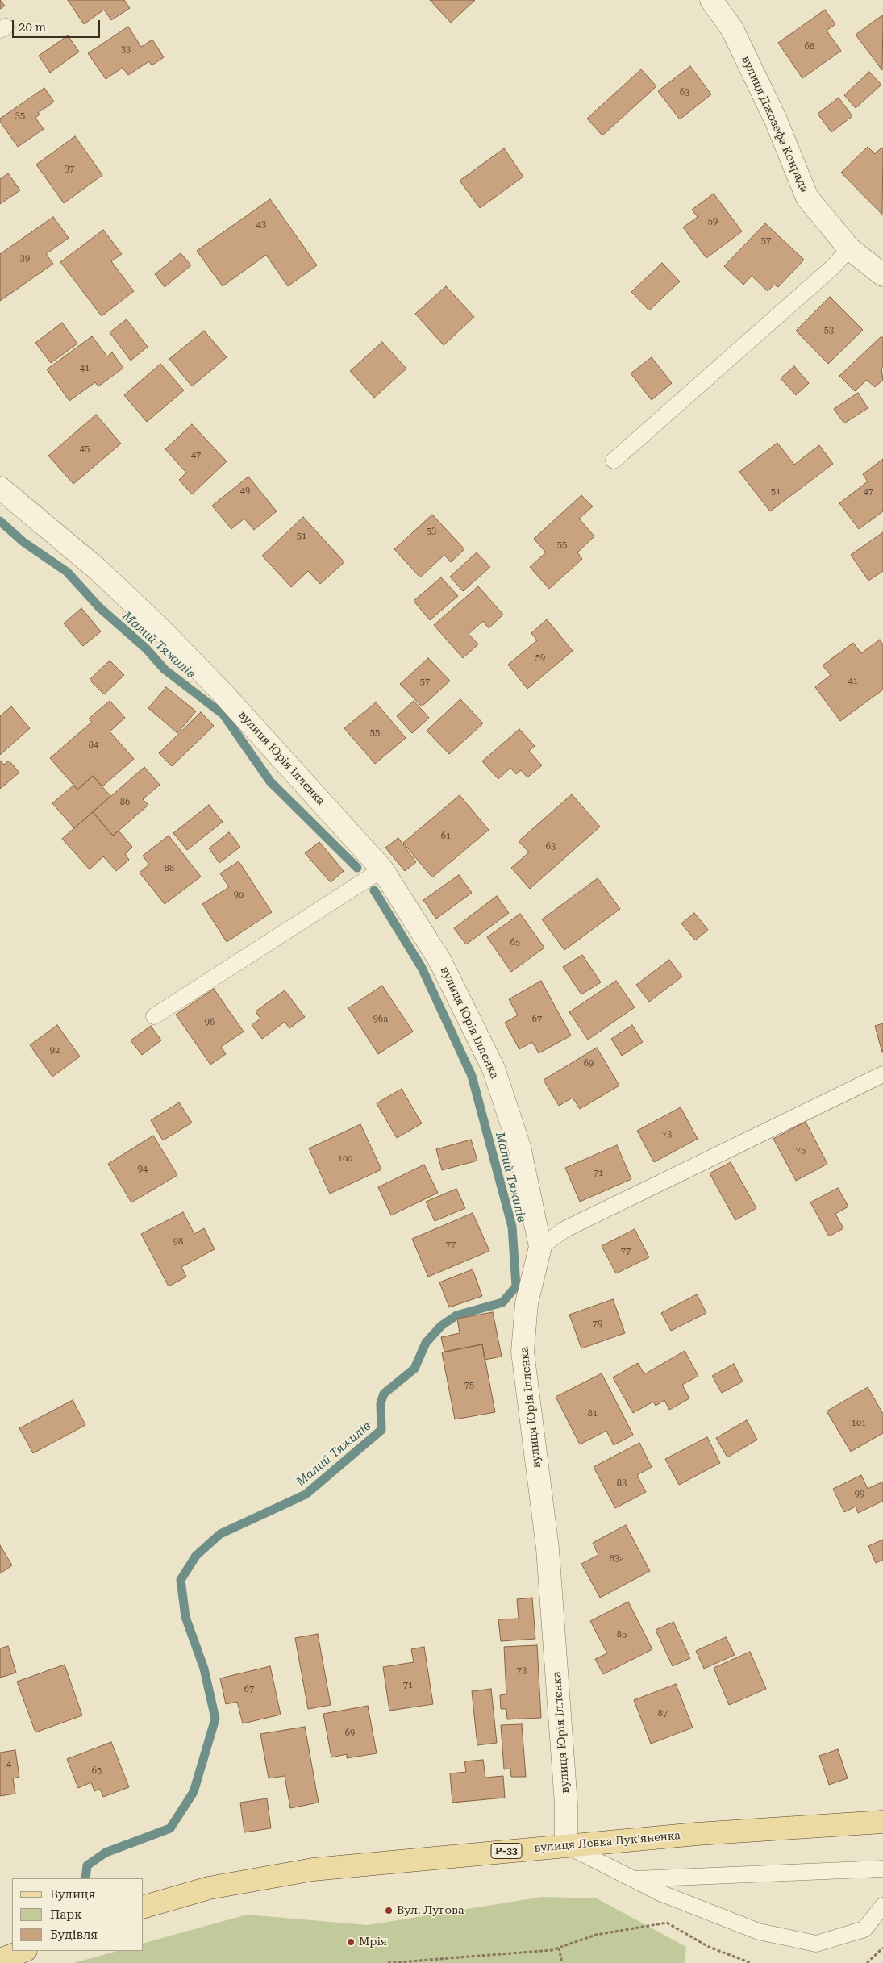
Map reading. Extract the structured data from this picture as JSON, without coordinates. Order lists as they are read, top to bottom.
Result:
{
  "streets": {
    "main road": ["вулиця Левка Лукʼяненка", "Р-33"],
    "street": ["вулиця Джозефа Конрада", "вулиця Юрія Іллєнка"]
  },
  "crossings": [
    ["вулиця Юрія Іллєнка", "вулиця Левка Лукʼяненка"]
  ],
  "water": ["Малий Тяжилів"],
  "places": ["Вул. Лугова", "Мрія"],
  "house_numbers": [
    "68",
    "33",
    "63",
    "35",
    "37",
    "59",
    "43",
    "57",
    "39",
    "53",
    "41",
    "45",
    "47",
    "49",
    "51",
    "47",
    "53",
    "51",
    "55",
    "59",
    "41",
    "57",
    "55",
    "84",
    "86",
    "61",
    "63",
    "88",
    "90",
    "65",
    "96а",
    "67",
    "96",
    "92",
    "69",
    "73",
    "75",
    "100",
    "94",
    "71",
    "98",
    "77",
    "77",
    "79",
    "75",
    "81",
    "101",
    "83",
    "99",
    "83а",
    "85",
    "73",
    "71",
    "67",
    "87",
    "69",
    "4",
    "65"
  ],
  "legend": ["Вулиця", "Парк", "Будівля"],
  "scale_bar": "20 m"
}
